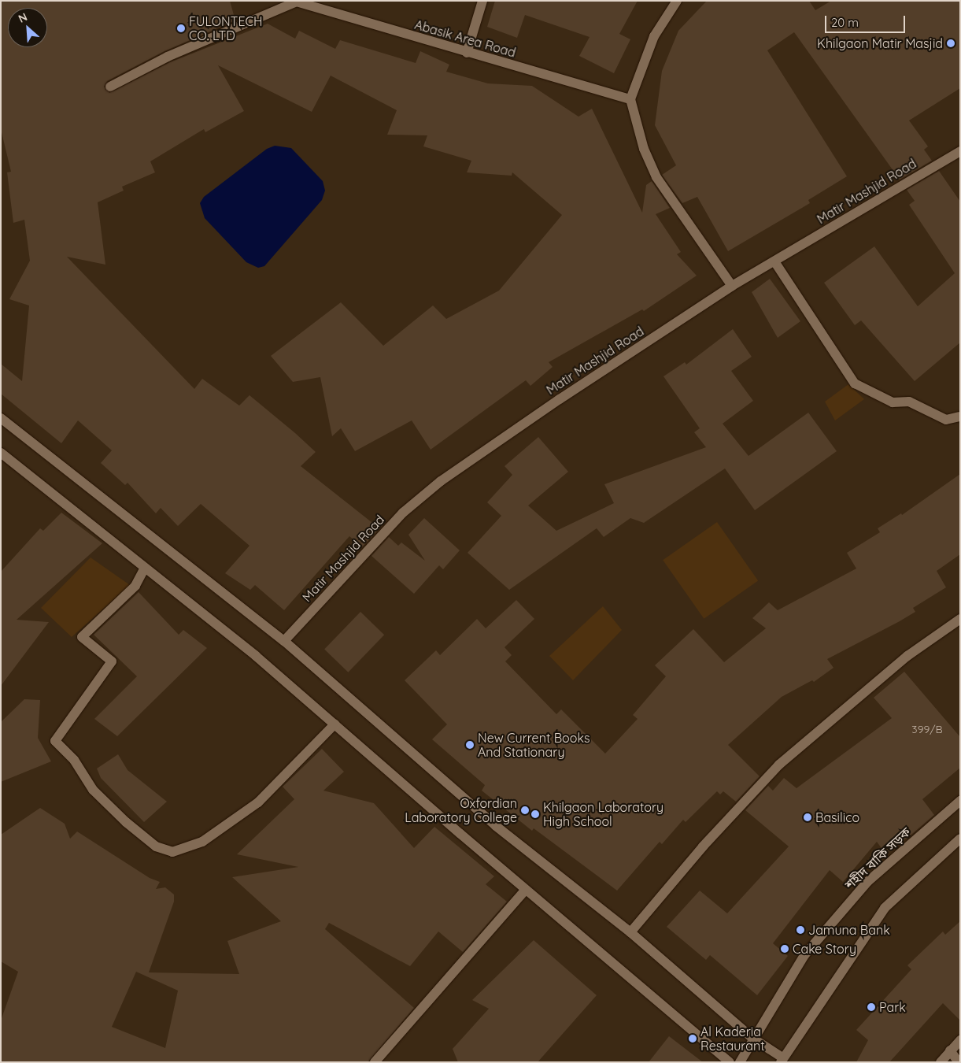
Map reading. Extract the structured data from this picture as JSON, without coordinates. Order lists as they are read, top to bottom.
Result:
{
  "streets": {
    "street": ["Abasik Area Road", "Matir Mashjid Road", "শহীদ বাকি সড়ক"]
  },
  "places": [
    "FULONTECH CO. LTD",
    "Khilgaon Matir Masjid",
    "New Current Books And Stationary",
    "Oxfordian Laboratory College",
    "Khilgaon Laboratory High School",
    "Basilico",
    "Jamuna Bank",
    "Cake Story",
    "Park",
    "Al Kaderia Restaurant"
  ],
  "house_numbers": ["399/B"],
  "scale_bar": "20 m",
  "north": "top left"
}
